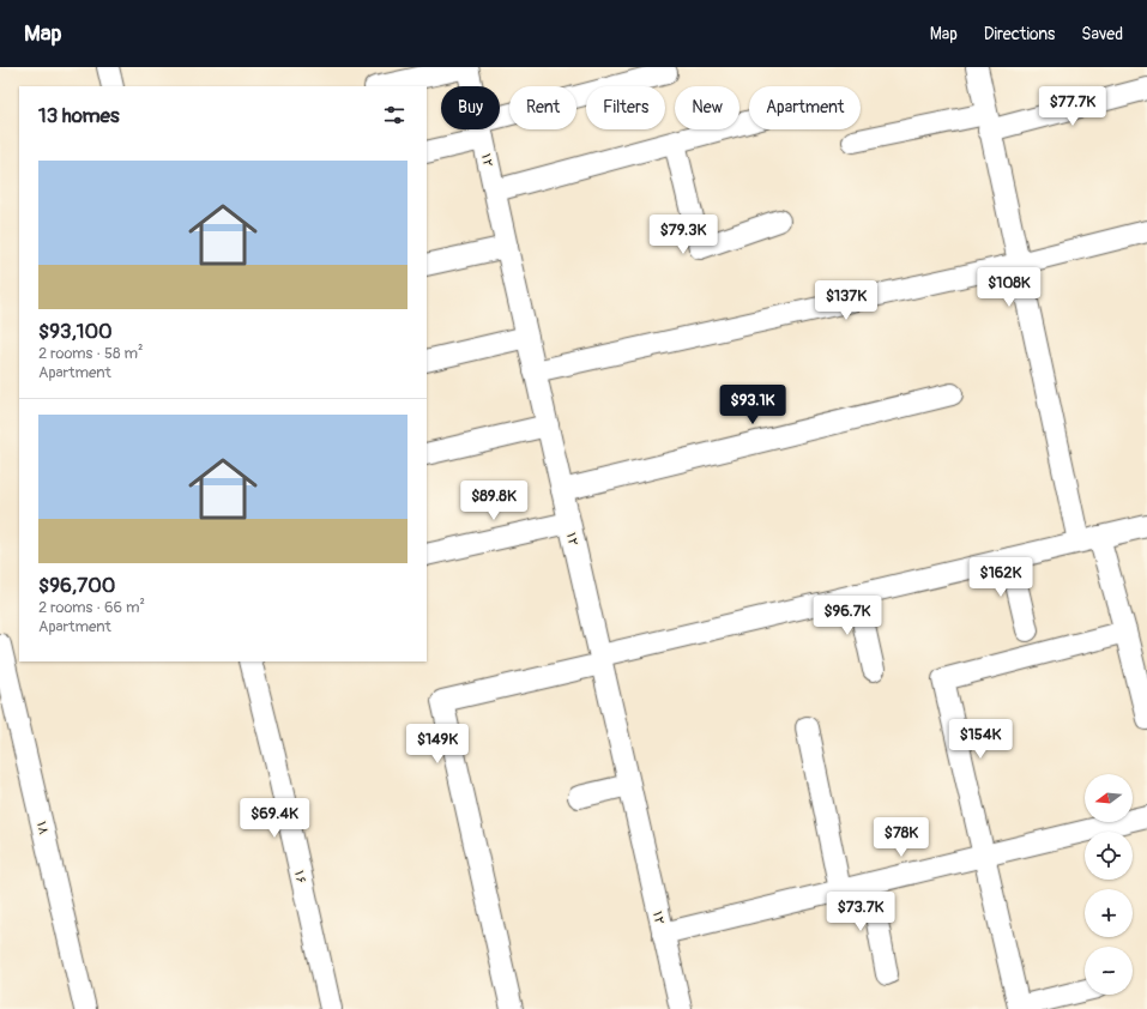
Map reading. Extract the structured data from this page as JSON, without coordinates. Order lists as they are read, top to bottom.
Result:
{
  "streets": {
    "street": ["۱۲", "۱۸", "۱۶"]
  },
  "north": "left",
  "page": {
    "header": "Map",
    "nav": ["Map", "Directions", "Saved"],
    "price": [
      "$77.7K",
      "$79.3K",
      "$108K",
      "$137K",
      "$93.1K",
      "$89.8K",
      "$162K",
      "$96.7K",
      "$154K",
      "$149K",
      "$69.4K",
      "$78K",
      "$73.7K"
    ],
    "chip": [
      "Buy",
      "Rent",
      "Filters",
      "New",
      "Apartment"
    ],
    "heading": "13 homes",
    "list": [
      {
        "name": "$93,100",
        "note": "2 rooms · 58 m² · Apartment"
      },
      {
        "name": "$96,700",
        "note": "2 rooms · 66 m² · Apartment"
      }
    ],
    "map_buttons": ["+", "−"]
  }
}
